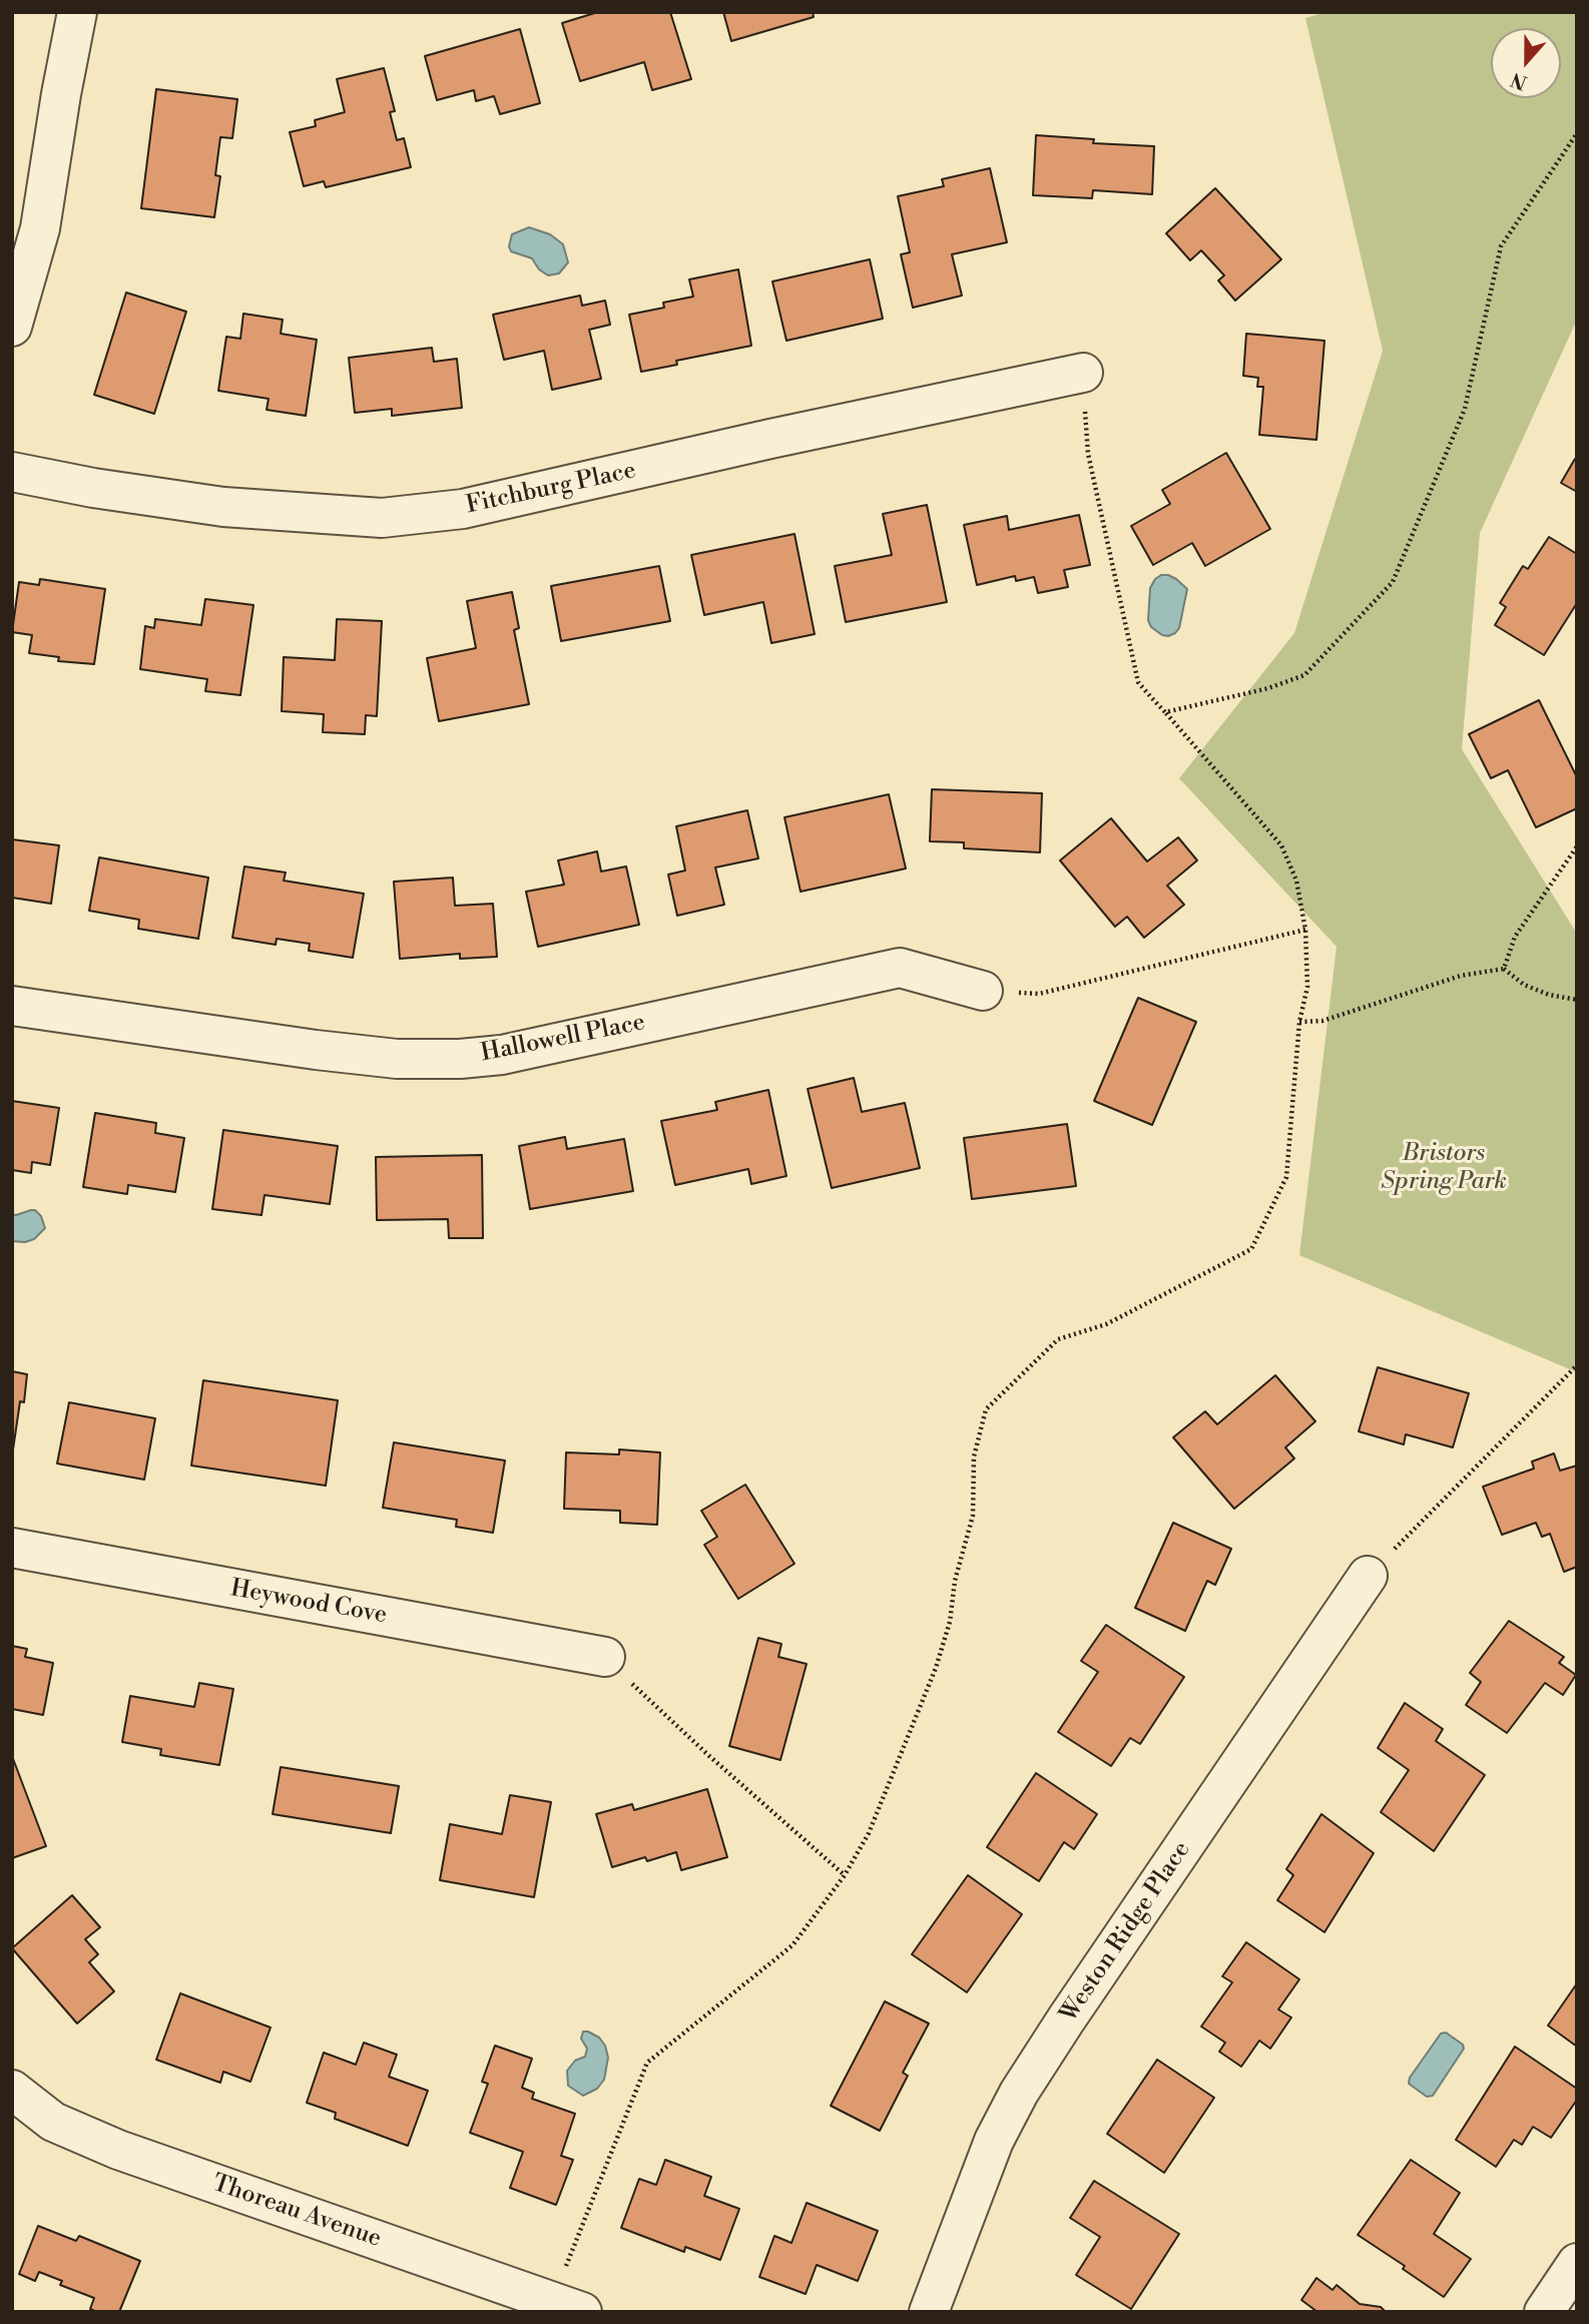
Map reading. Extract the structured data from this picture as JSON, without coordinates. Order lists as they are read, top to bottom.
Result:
{
  "streets": {
    "street": [
      "Fitchburg Place",
      "Hallowell Place",
      "Heywood Cove",
      "Weston Ridge Place",
      "Thoreau Avenue"
    ]
  },
  "parks": ["Bristors Spring Park"],
  "north": "bottom"
}
